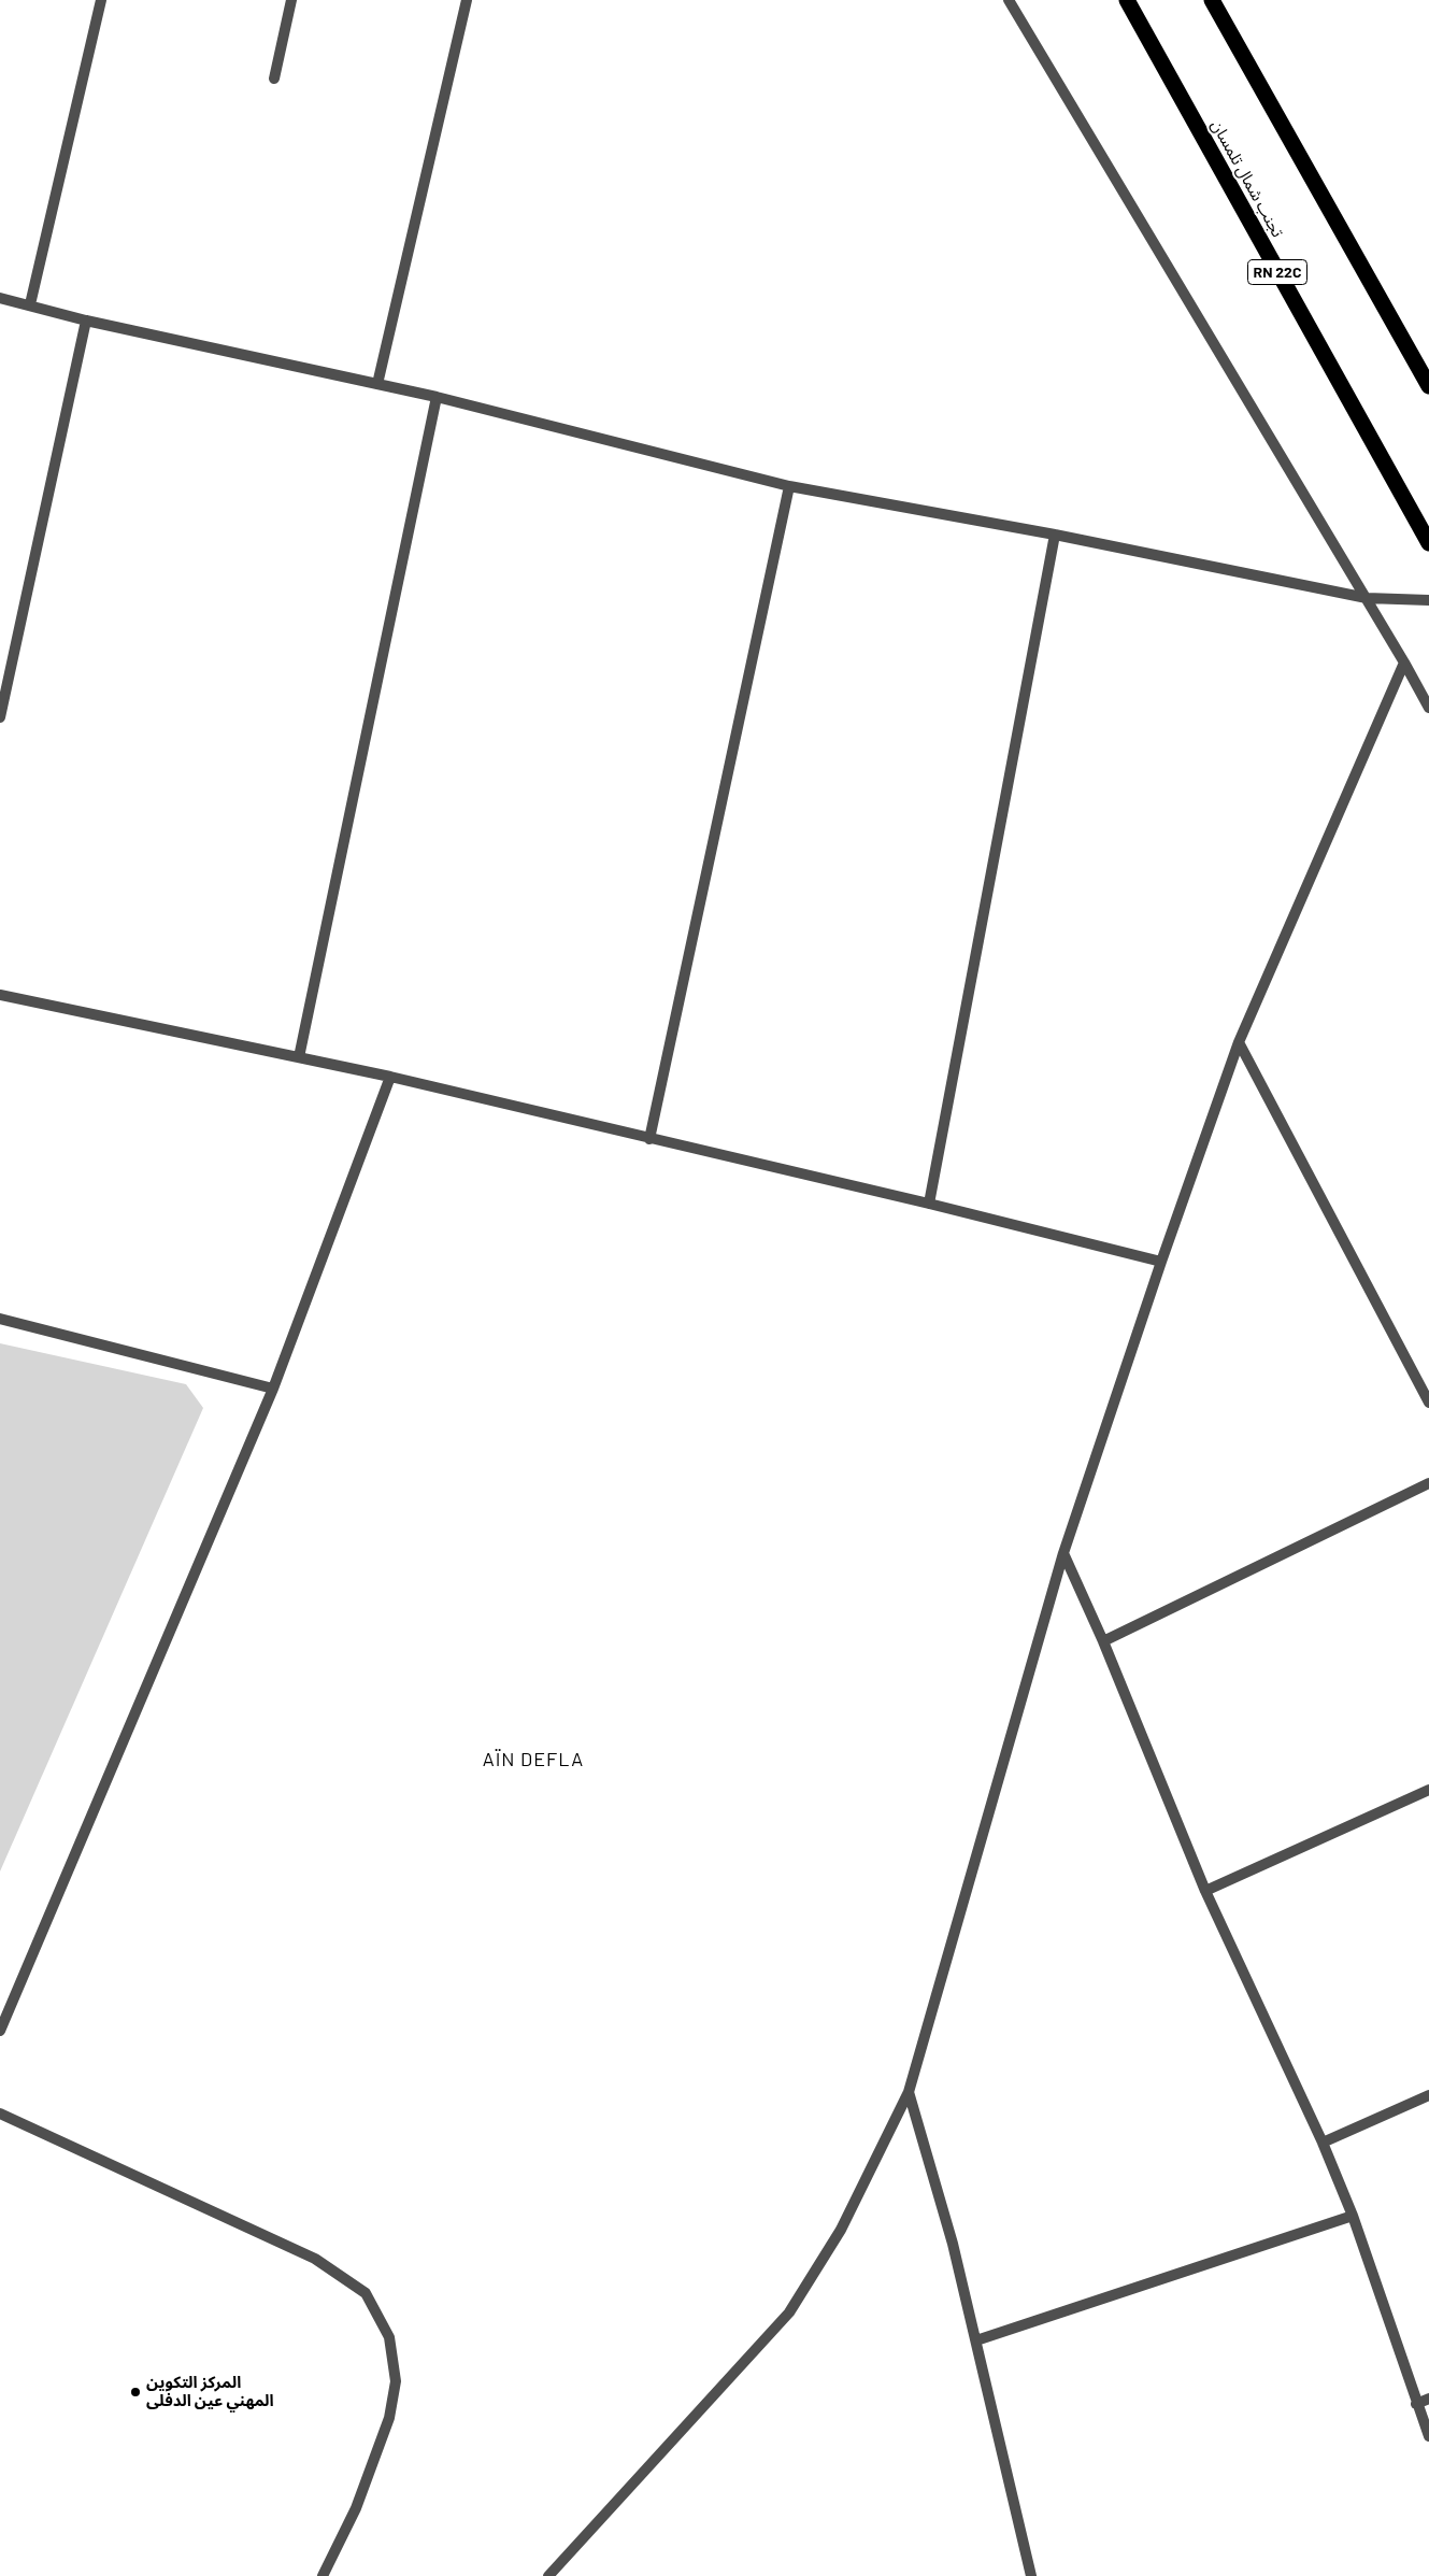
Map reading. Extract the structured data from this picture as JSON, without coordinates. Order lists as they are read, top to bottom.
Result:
{
  "streets": {
    "highway": ["تجنب شمال تلمسان", "RN 22C"]
  },
  "districts": ["AÏN DEFLA"],
  "places": ["المركز التكوين المهني عين الدفلى"]
}
